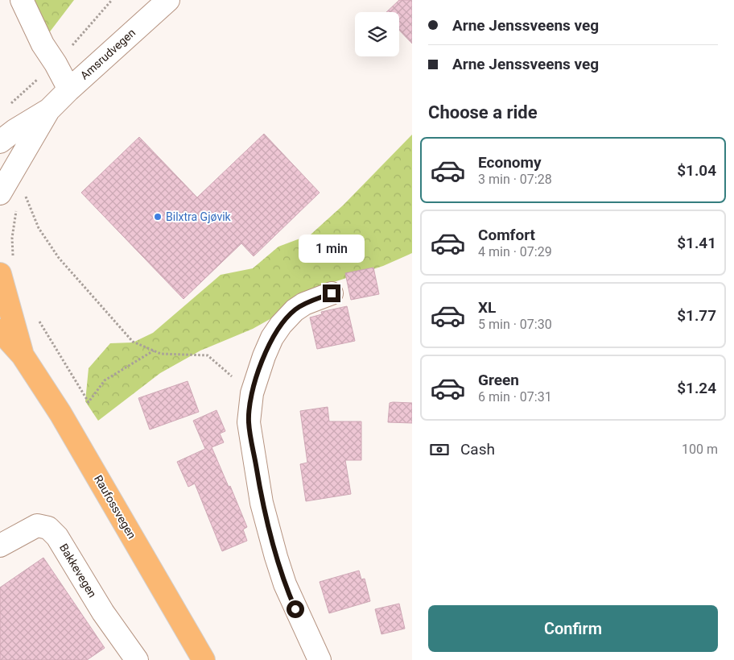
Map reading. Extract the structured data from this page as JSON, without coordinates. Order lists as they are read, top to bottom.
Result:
{
  "streets": {
    "main road": ["Raufossvegen"],
    "street": ["Amsrudvegen", "Bakkevegen"]
  },
  "places": ["Bilxtra Gjøvik"],
  "page": {
    "banner": ["Arne Jenssveens veg", "Arne Jenssveens veg"],
    "heading": "Choose a ride",
    "list": [
      {
        "name": "Economy",
        "note": "3 min · 07:28",
        "value": "$1.04"
      },
      {
        "name": "Comfort",
        "note": "4 min · 07:29",
        "value": "$1.41"
      },
      {
        "name": "XL",
        "note": "5 min · 07:30",
        "value": "$1.77"
      },
      {
        "name": "Green",
        "note": "6 min · 07:31",
        "value": "$1.24"
      }
    ],
    "bubble": "1 min",
    "pay": ["Cash", "100 m"],
    "buttons": "Confirm"
  }
}
